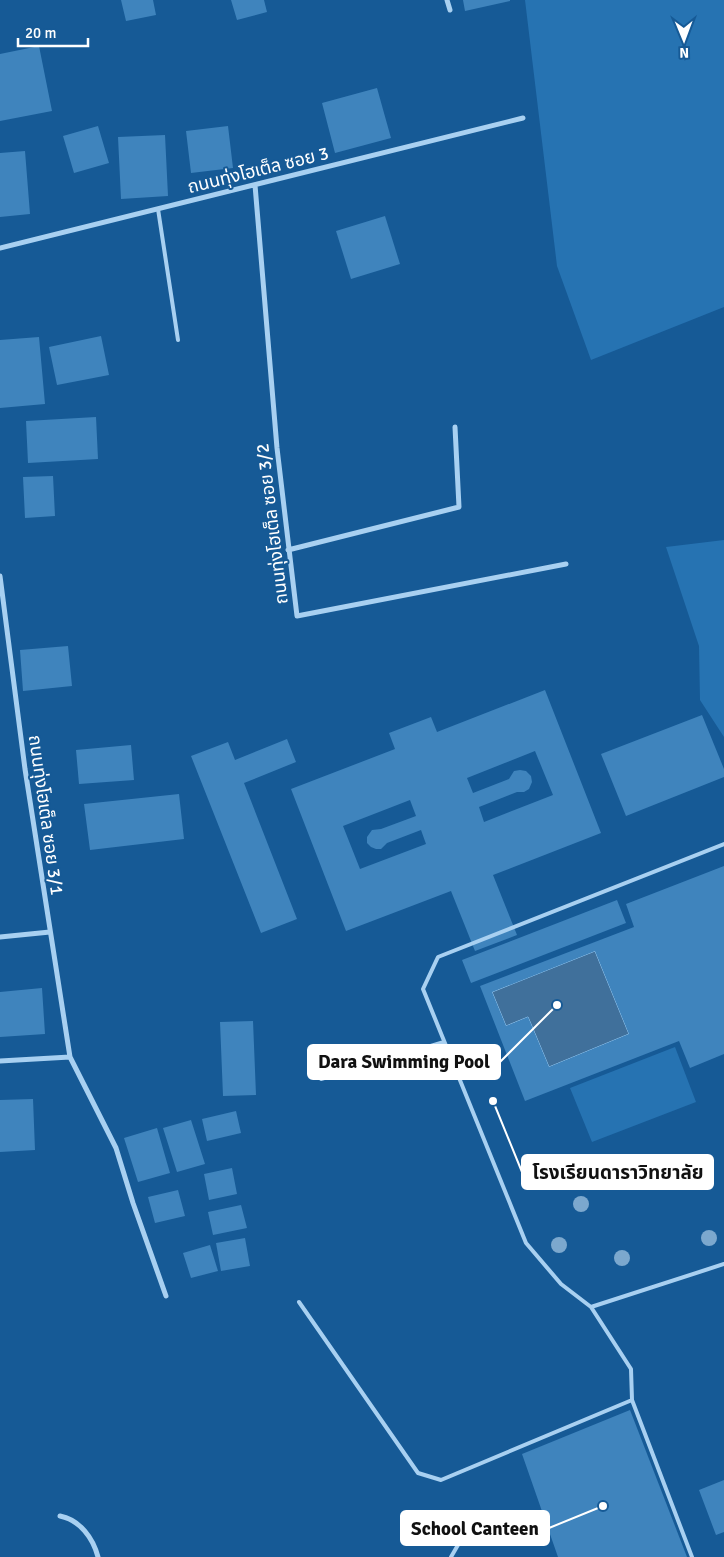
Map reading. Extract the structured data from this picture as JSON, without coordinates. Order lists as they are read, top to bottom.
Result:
{
  "streets": {
    "street": ["ถนนทุ่งโฮเต็ล ซอย 3", "ถนนทุ่งโฮเต็ล ซอย 3/2", "ถนนทุ่งโฮเต็ล ซอย 3/1"]
  },
  "crossings": [
    ["ถนนทุ่งโฮเต็ล ซอย 3", "ถนนทุ่งโฮเต็ล ซอย 3/2"]
  ],
  "places": ["Dara Swimming Pool", "โรงเรียนดาราวิทยาลัย", "School Canteen"],
  "scale_bar": "20 m",
  "north": "bottom"
}
